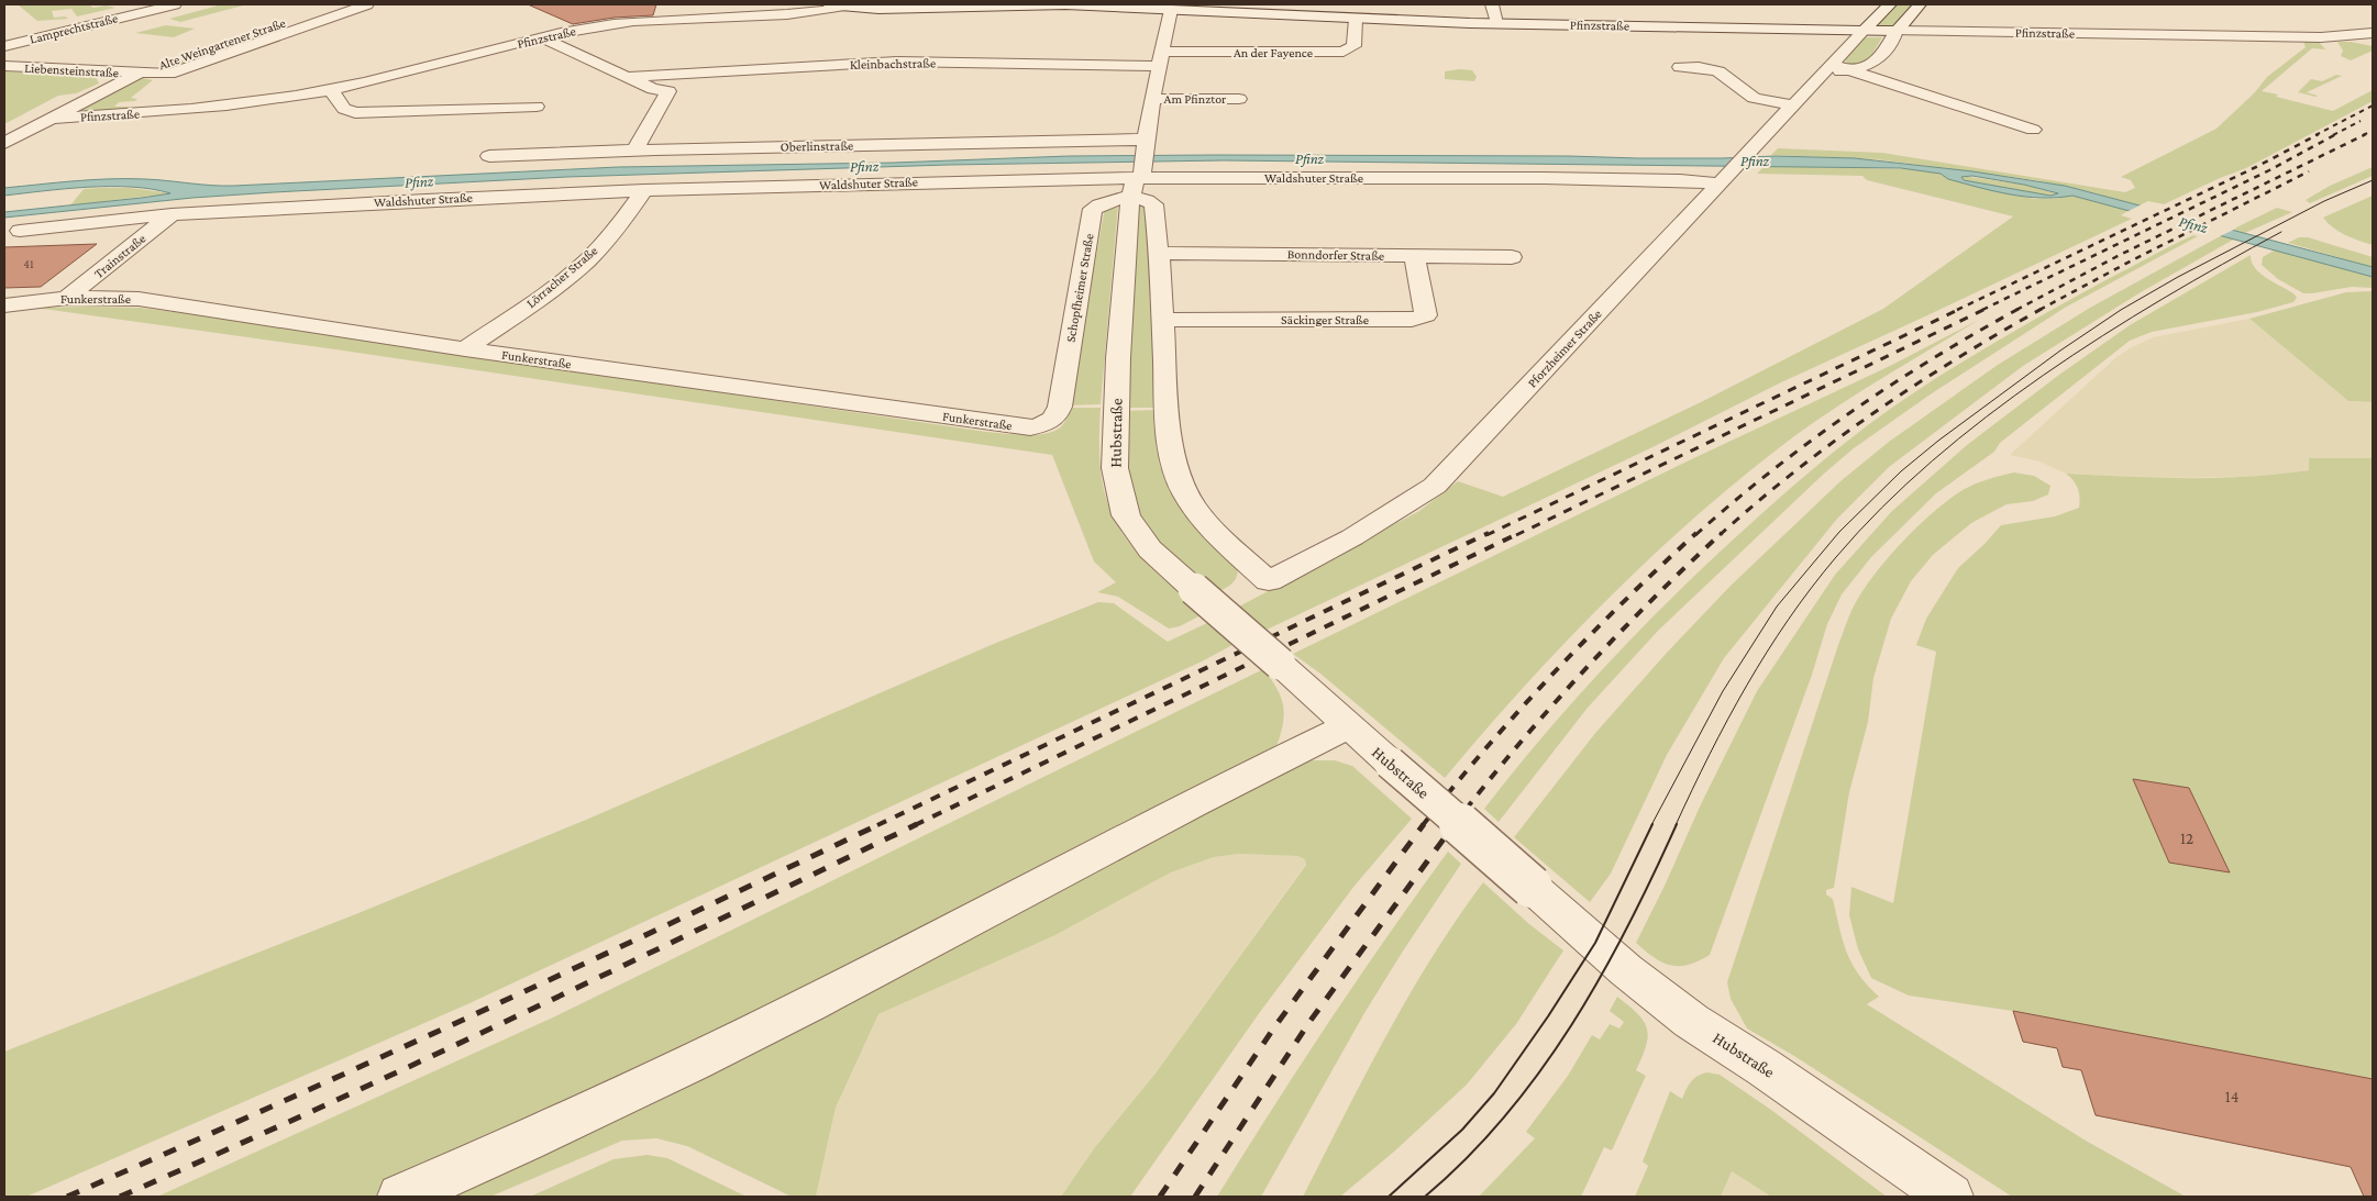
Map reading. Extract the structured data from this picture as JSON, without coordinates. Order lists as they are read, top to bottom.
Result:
{
  "streets": {
    "street": [
      "Pfinzstraße",
      "Lamprechtstraße",
      "Alte Weingartener Straße",
      "An der Fayence",
      "Kleinbachstraße",
      "Liebensteinstraße",
      "Am Pfinztor",
      "Oberlinstraße",
      "Waldshuter Straße",
      "Bonndorfer Straße",
      "Trainstraße",
      "Lörracher Straße",
      "Schopfheimer Straße",
      "Funkerstraße",
      "Säckinger Straße",
      "Pforzheimer Straße",
      "Hubstraße"
    ]
  },
  "crossings": [
    ["Pfinzstraße", "Alte Weingartener Straße"],
    ["Pfinzstraße", "An der Fayence"],
    ["Pfinzstraße", "Pforzheimer Straße"],
    ["Pfinzstraße", "Hubstraße"],
    ["Alte Weingartener Straße", "Liebensteinstraße"],
    ["An der Fayence", "Kleinbachstraße"],
    ["An der Fayence", "Hubstraße"],
    ["Kleinbachstraße", "Hubstraße"],
    ["Am Pfinztor", "Hubstraße"],
    ["Oberlinstraße", "Waldshuter Straße"],
    ["Oberlinstraße", "Schopfheimer Straße"],
    ["Oberlinstraße", "Hubstraße"],
    ["Waldshuter Straße", "Trainstraße"],
    ["Waldshuter Straße", "Lörracher Straße"],
    ["Waldshuter Straße", "Schopfheimer Straße"],
    ["Waldshuter Straße", "Pforzheimer Straße"],
    ["Waldshuter Straße", "Hubstraße"],
    ["Bonndorfer Straße", "Säckinger Straße"],
    ["Trainstraße", "Funkerstraße"],
    ["Lörracher Straße", "Funkerstraße"],
    ["Schopfheimer Straße", "Funkerstraße"],
    ["Schopfheimer Straße", "Hubstraße"],
    ["Säckinger Straße", "Pforzheimer Straße"]
  ],
  "water": ["Pfinz"],
  "house_numbers": ["41", "12", "14"]
}
